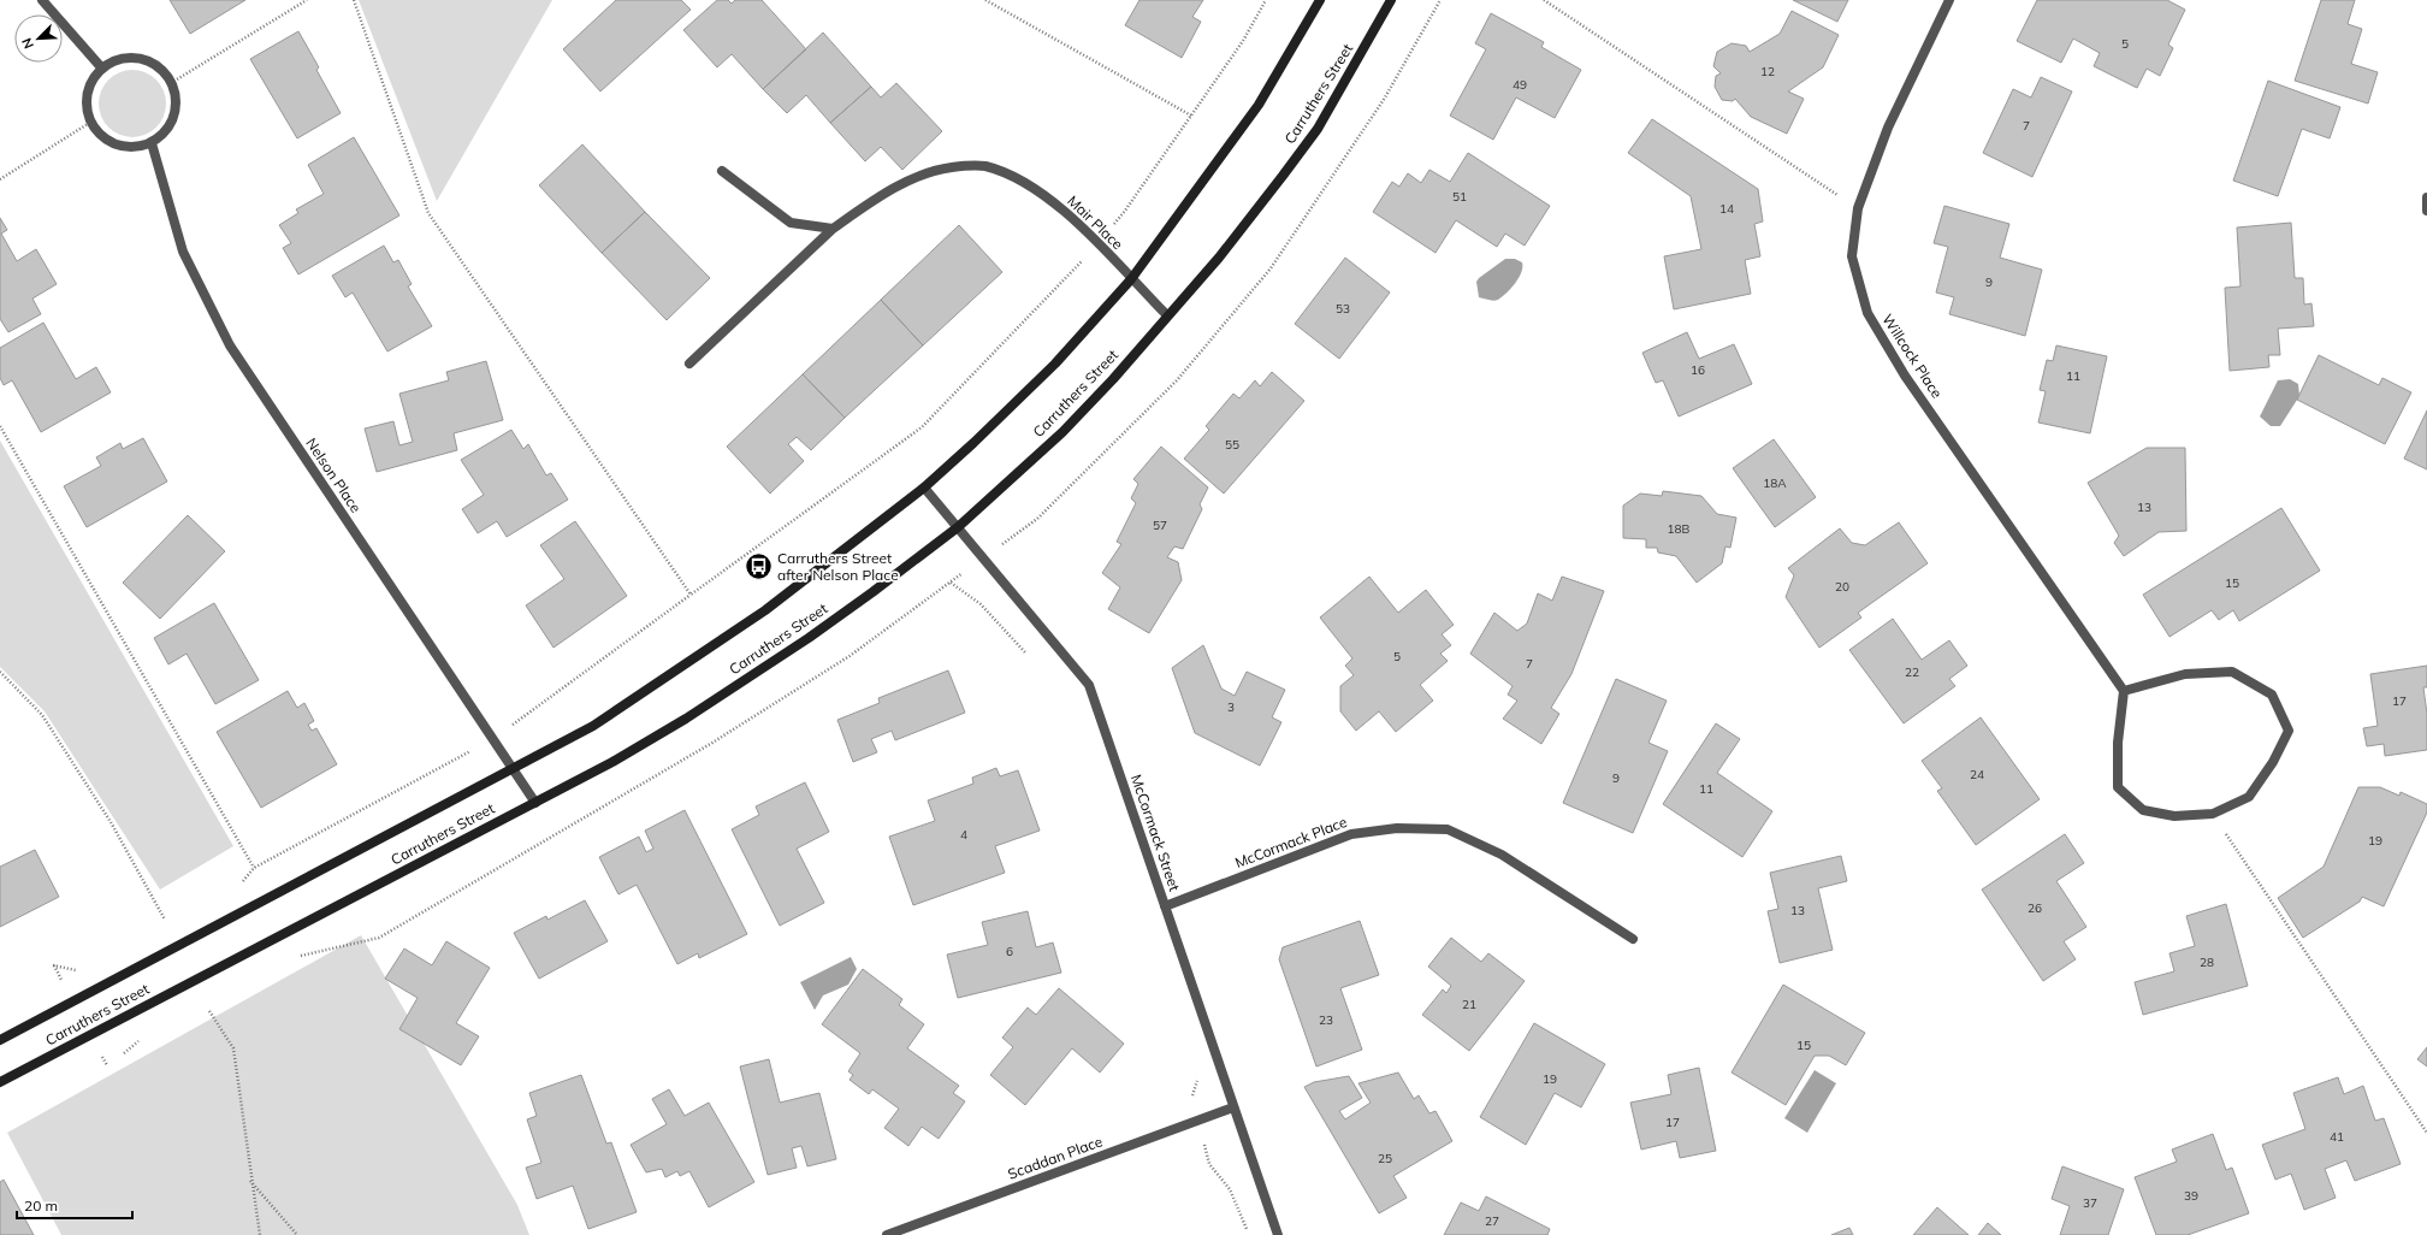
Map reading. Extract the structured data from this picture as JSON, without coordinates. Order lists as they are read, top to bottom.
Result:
{
  "streets": {
    "main road": ["Carruthers Street"],
    "street": [
      "Mair Place",
      "Willcock Place",
      "Nelson Place",
      "McCormack Street",
      "McCormack Place",
      "Scaddan Place"
    ]
  },
  "crossings": [
    ["Carruthers Street", "Mair Place"],
    ["Carruthers Street", "Nelson Place"],
    ["Carruthers Street", "McCormack Street"],
    ["McCormack Street", "McCormack Place"],
    ["McCormack Street", "Scaddan Place"]
  ],
  "places": {
    "bus stop": ["Carruthers Street after Nelson Place"]
  },
  "house_numbers": [
    "5",
    "12",
    "49",
    "7",
    "51",
    "14",
    "9",
    "53",
    "16",
    "11",
    "55",
    "18A",
    "13",
    "57",
    "18B",
    "15",
    "20",
    "5",
    "7",
    "22",
    "17",
    "3",
    "24",
    "9",
    "11",
    "4",
    "19",
    "26",
    "13",
    "6",
    "28",
    "21",
    "23",
    "15",
    "19",
    "17",
    "41",
    "25",
    "39",
    "37",
    "27"
  ],
  "scale_bar": "20 m",
  "north": "bottom left"
}
